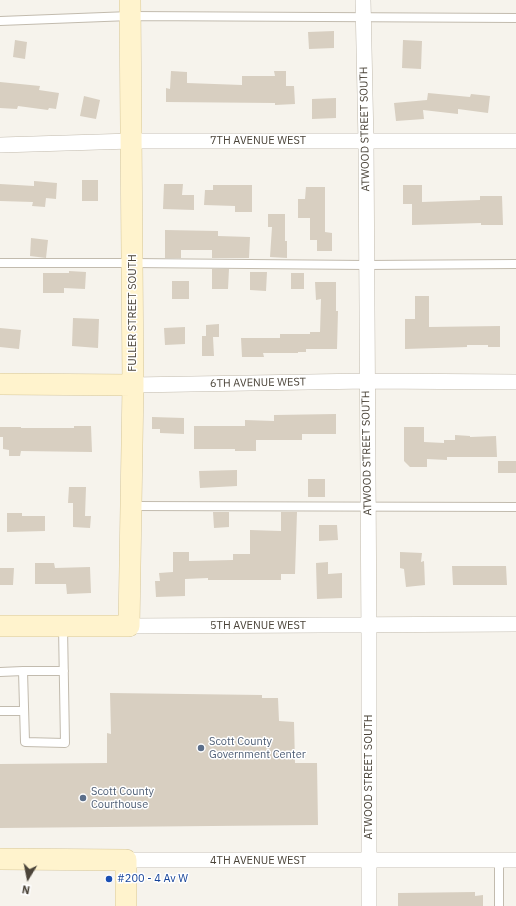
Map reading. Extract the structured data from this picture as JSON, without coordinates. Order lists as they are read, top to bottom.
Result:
{
  "streets": {
    "street": [
      "ATWOOD STREET SOUTH",
      "7TH AVENUE WEST",
      "FULLER STREET SOUTH",
      "6TH AVENUE WEST",
      "5TH AVENUE WEST",
      "4TH AVENUE WEST"
    ]
  },
  "crossings": [
    ["ATWOOD STREET SOUTH", "7TH AVENUE WEST"],
    ["ATWOOD STREET SOUTH", "6TH AVENUE WEST"],
    ["ATWOOD STREET SOUTH", "5TH AVENUE WEST"],
    ["ATWOOD STREET SOUTH", "4TH AVENUE WEST"],
    ["7TH AVENUE WEST", "FULLER STREET SOUTH"],
    ["FULLER STREET SOUTH", "6TH AVENUE WEST"],
    ["FULLER STREET SOUTH", "5TH AVENUE WEST"]
  ],
  "places": ["Scott County Government Center", "Scott County Courthouse", "#200 - 4 Av W"],
  "north": "bottom"
}
